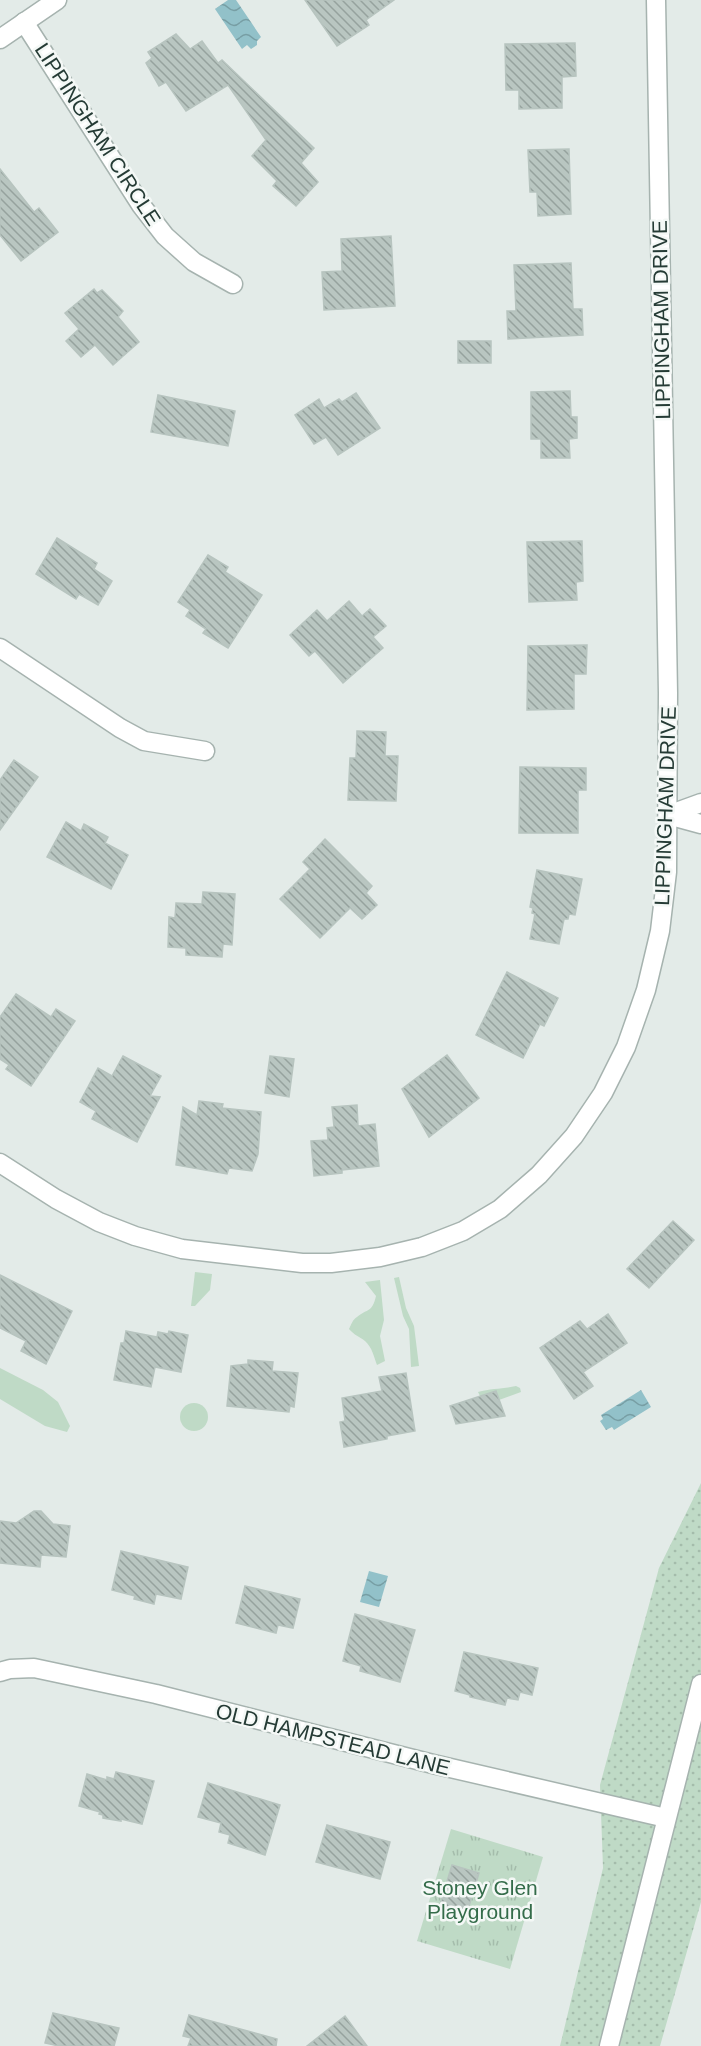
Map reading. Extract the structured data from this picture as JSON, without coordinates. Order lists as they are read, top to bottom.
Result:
{
  "streets": {
    "street": ["LIPPINGHAM CIRCLE", "LIPPINGHAM DRIVE", "OLD HAMPSTEAD LANE"]
  },
  "parks": ["Stoney Glen Playground"]
}
